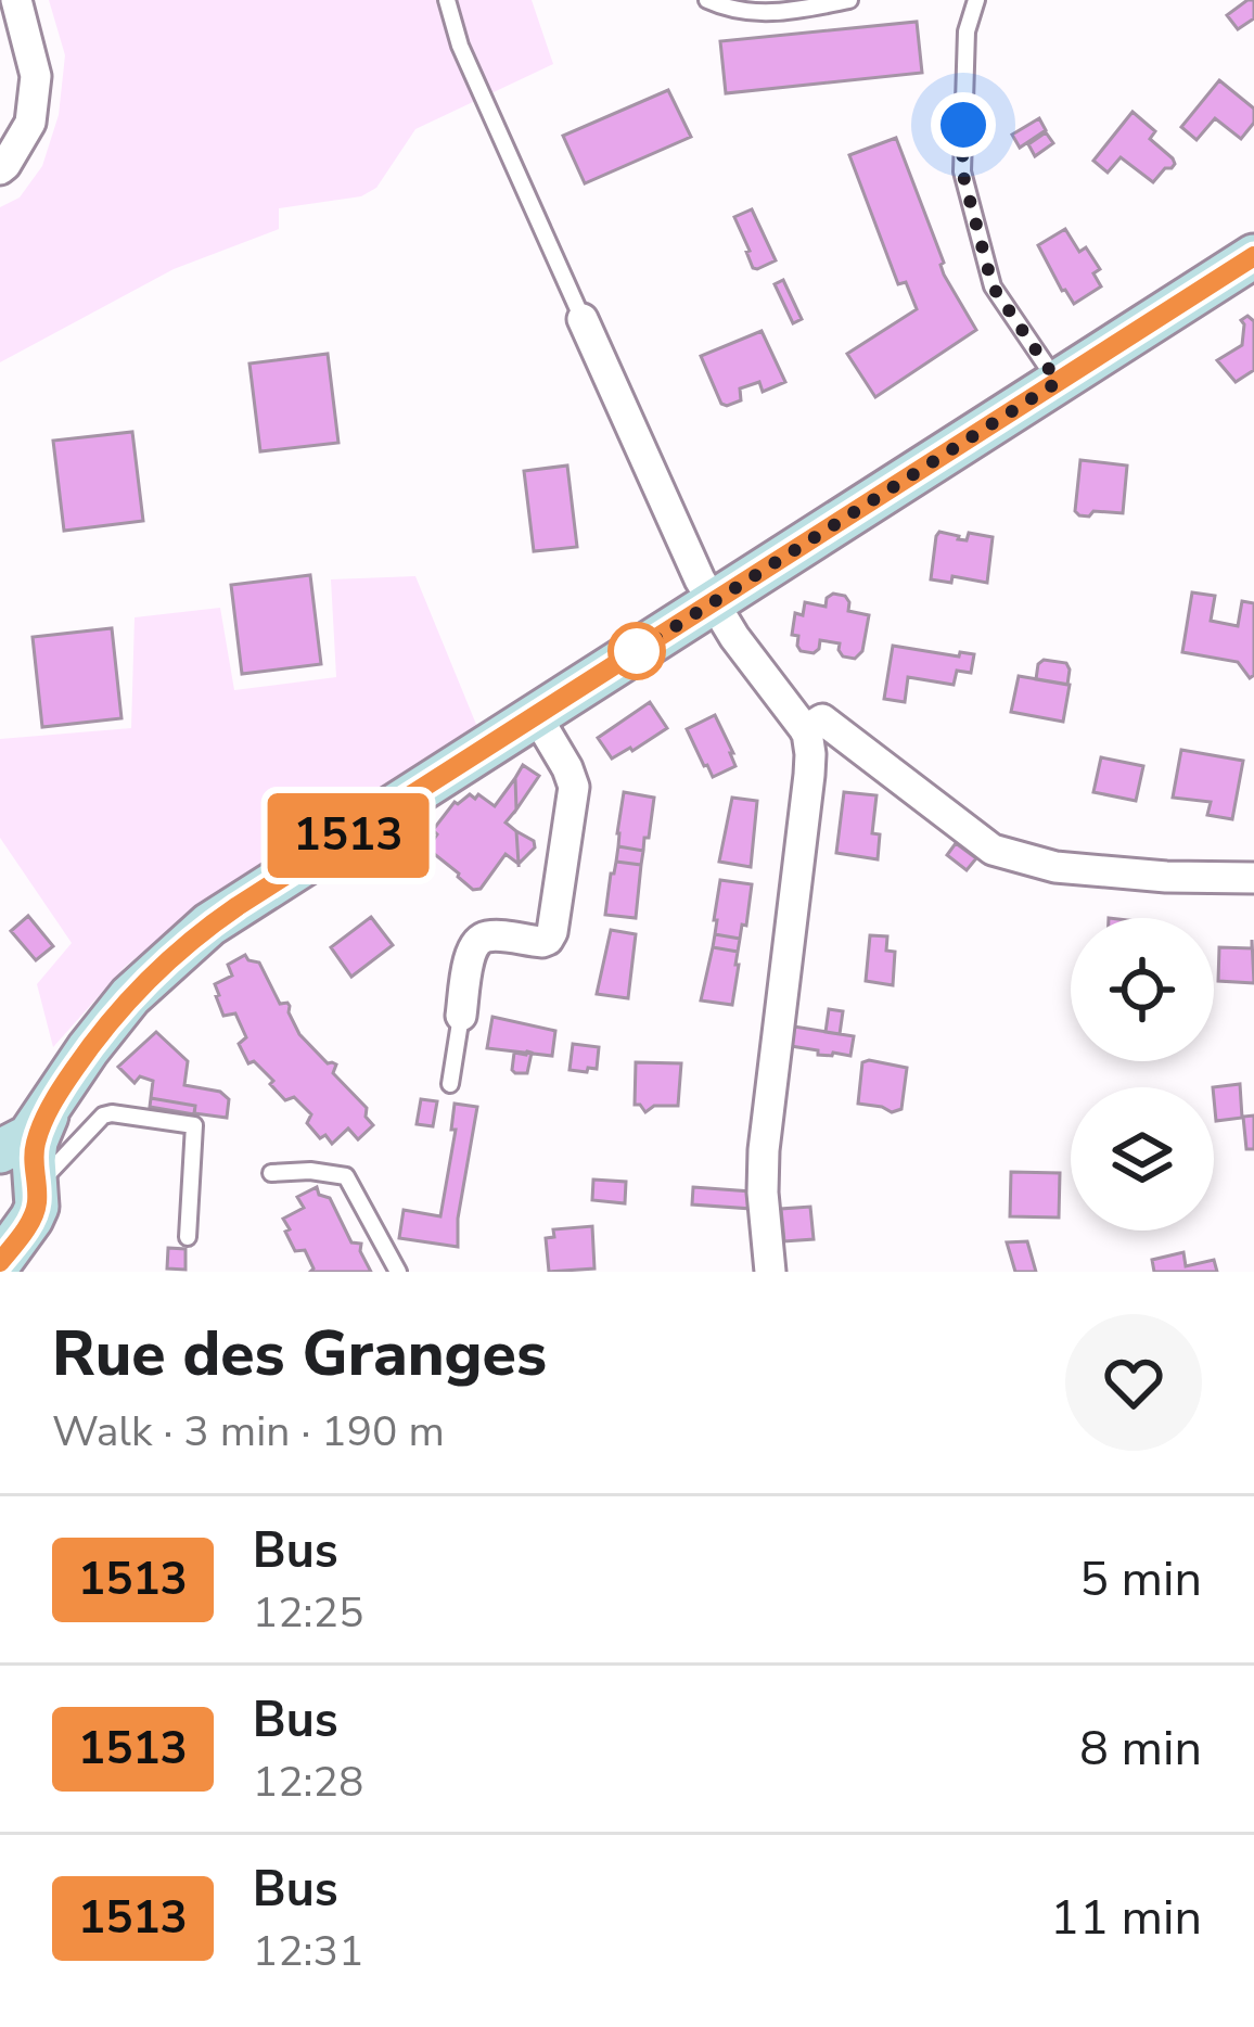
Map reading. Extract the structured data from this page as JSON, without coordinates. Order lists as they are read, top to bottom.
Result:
{
  "lines": ["bus line 1513"],
  "page": {
    "on_map": "1513",
    "heading": ["Rue des Granges", "Walk · 3 min · 190 m"],
    "list": [
      {
        "mark": "1513",
        "name": "Bus",
        "note": "12:25",
        "value": "5 min"
      },
      {
        "mark": "1513",
        "name": "Bus",
        "note": "12:28",
        "value": "8 min"
      },
      {
        "mark": "1513",
        "name": "Bus",
        "note": "12:31",
        "value": "11 min"
      }
    ]
  }
}
